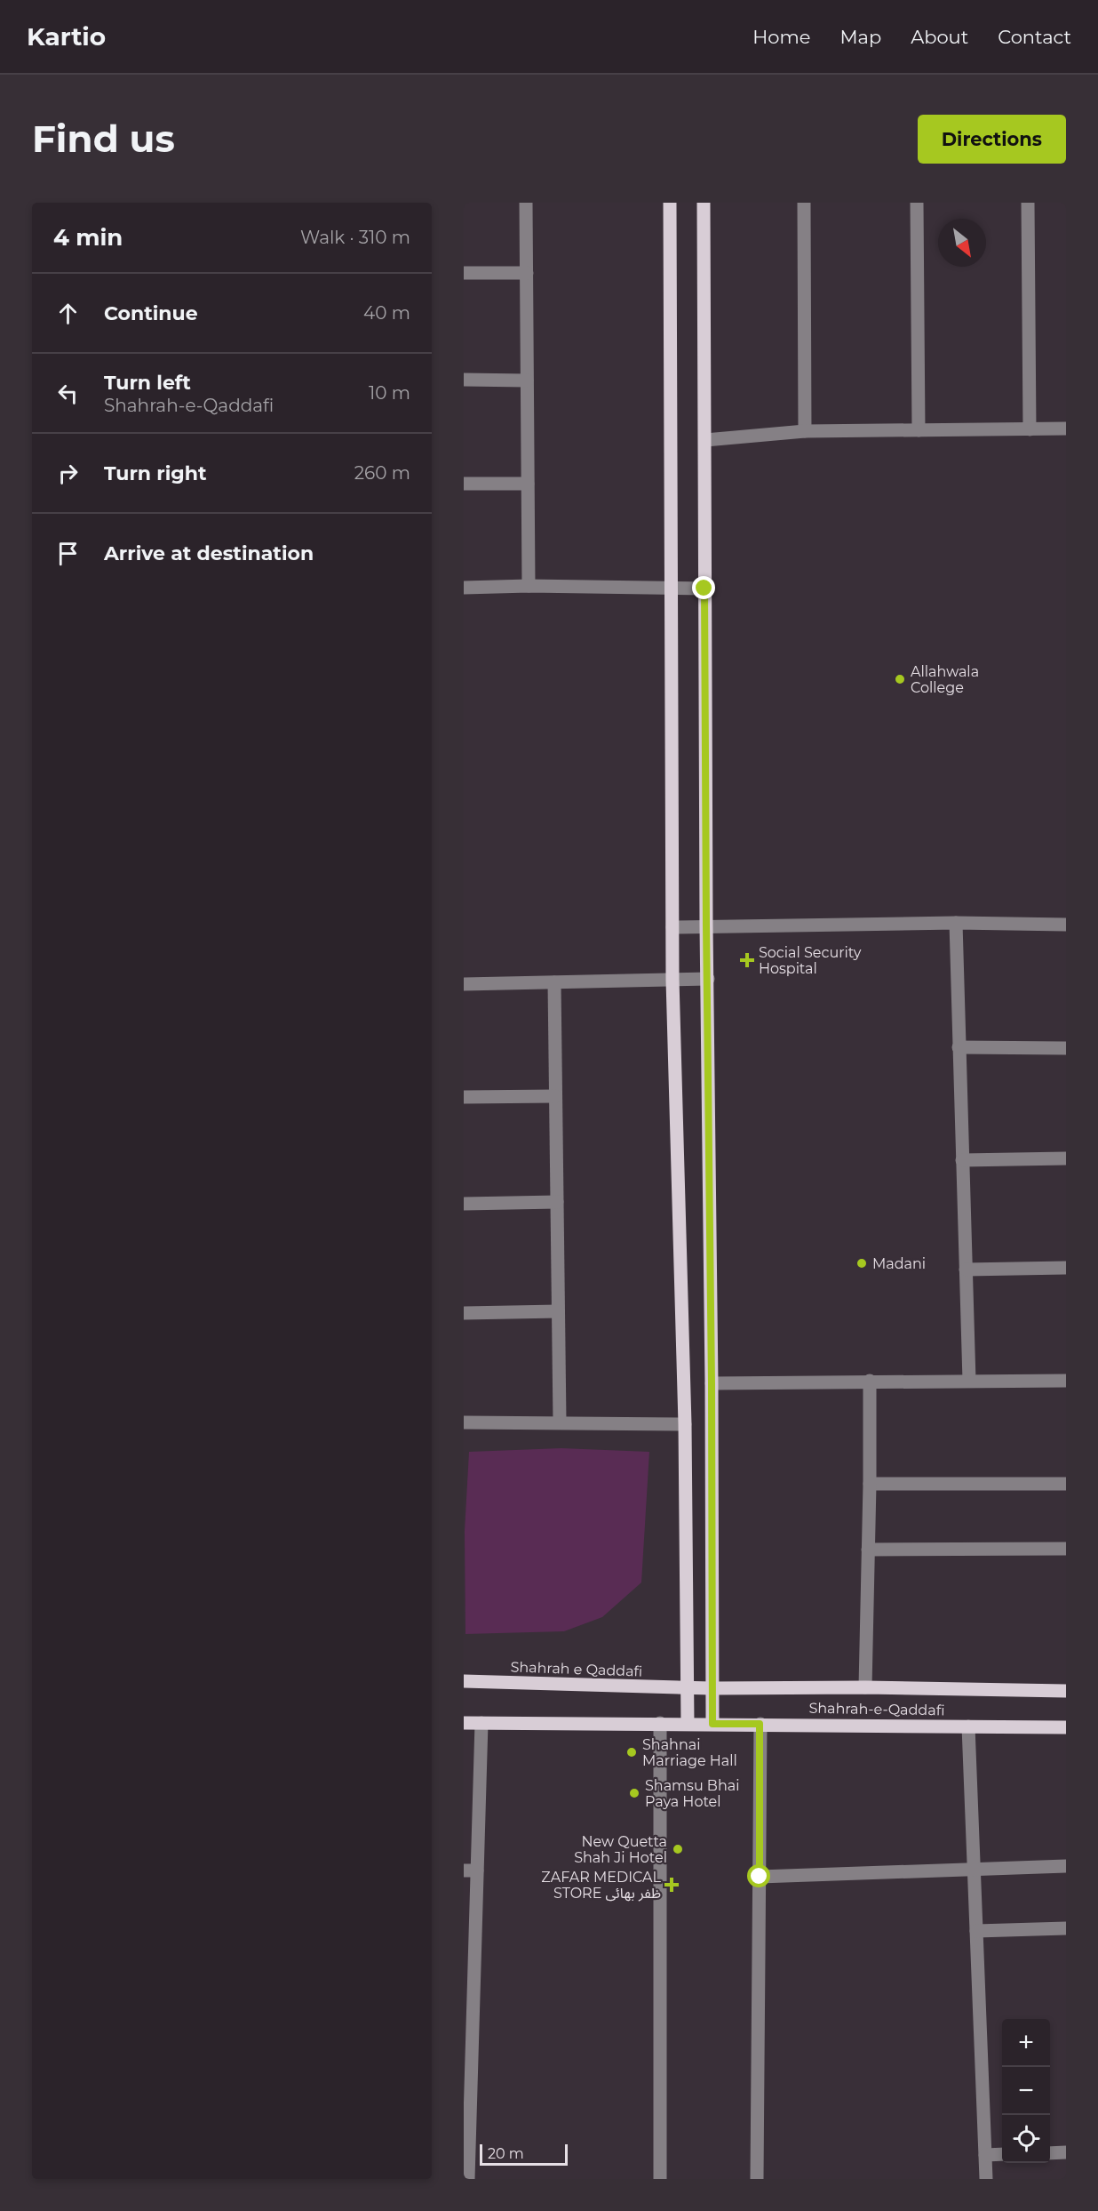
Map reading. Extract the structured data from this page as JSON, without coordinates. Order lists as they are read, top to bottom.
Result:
{
  "streets": {
    "main road": ["Shahrah e Qaddafi", "Shahrah-e-Qaddafi"]
  },
  "crossings": [
    ["Shahrah e Qaddafi", "Shahrah-e-Qaddafi"]
  ],
  "places": {
    "other": [
      "Allahwala College",
      "Madani",
      "Shahnai Marriage Hall",
      "Shamsu Bhai Paya Hotel",
      "New Quetta Shah Ji Hotel"
    ],
    "health": ["Social Security Hospital", "ZAFAR MEDICAL STORE ظفر بھائی"]
  },
  "scale_bar": "20 m",
  "north": "bottom right",
  "page": {
    "header": "Kartio",
    "nav": [
      "Home",
      "Map",
      "About",
      "Contact"
    ],
    "buttons": "Directions",
    "title": "Find us",
    "heading": ["4 min", "Walk · 310 m"],
    "list": [
      ["Continue", "40 m"],
      ["Turn left", "Shahrah-e-Qaddafi", "10 m"],
      ["Turn right", "260 m"],
      "Arrive at destination"
    ],
    "map_buttons": ["+", "−"],
    "scale": "20 m"
  }
}
